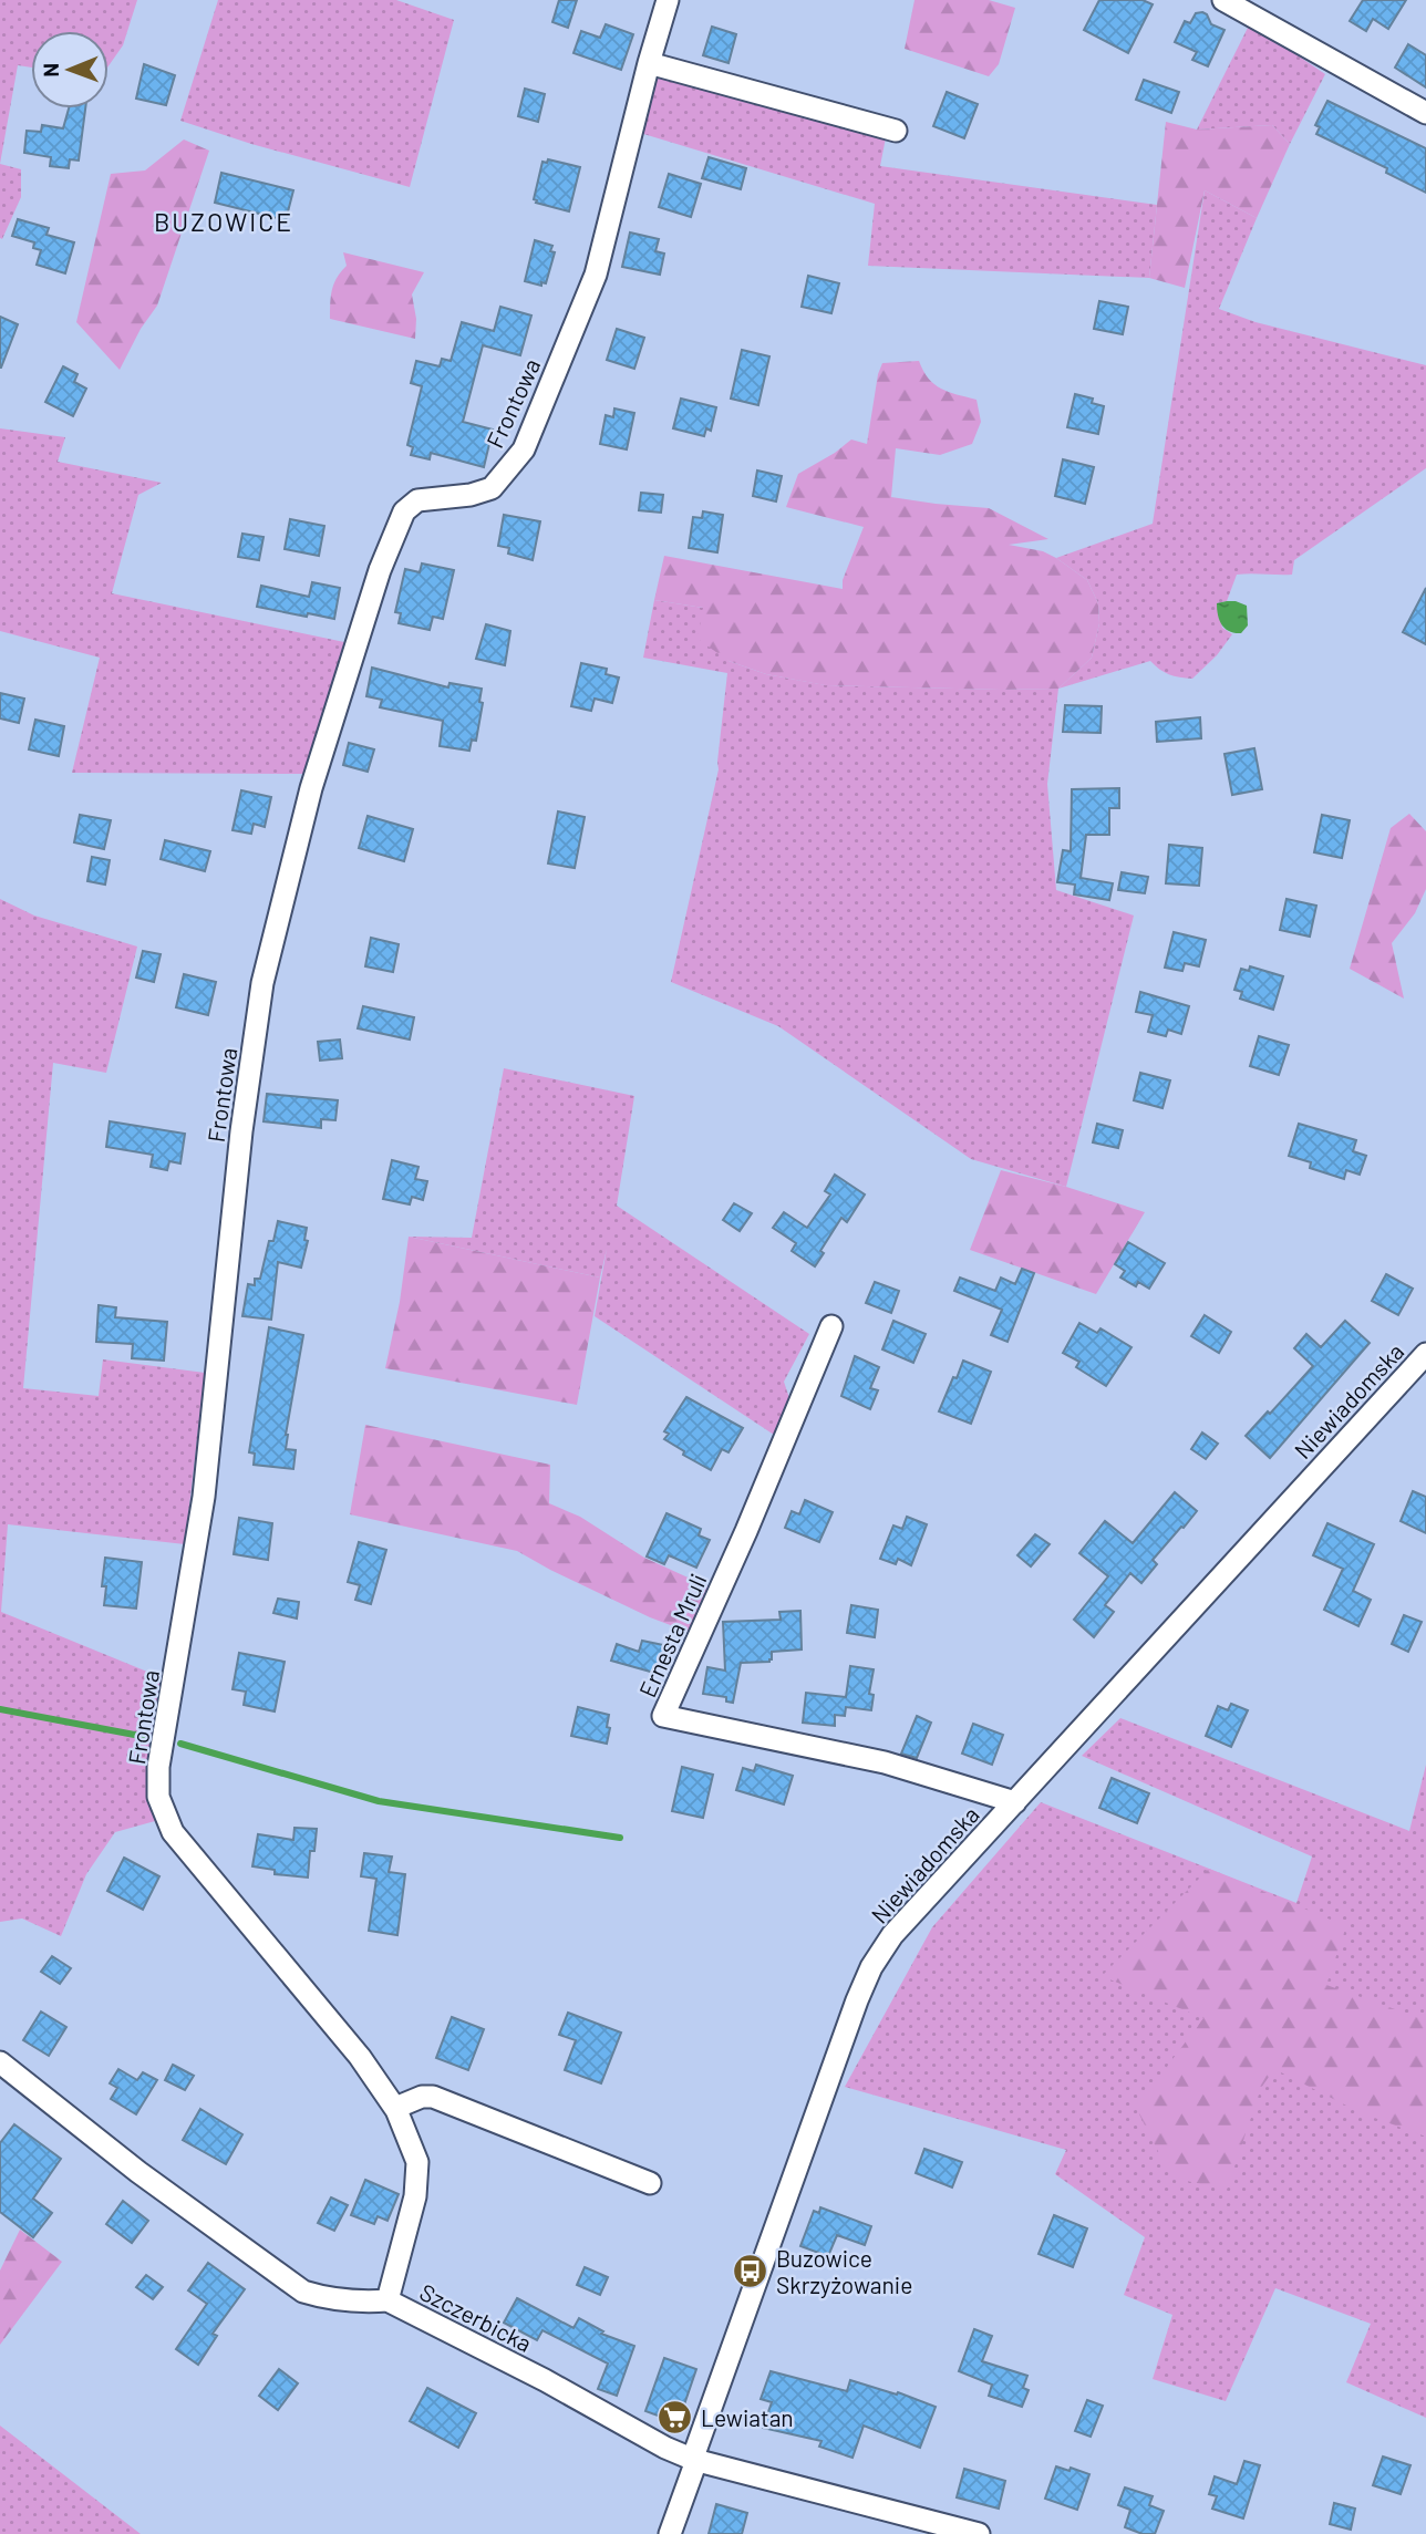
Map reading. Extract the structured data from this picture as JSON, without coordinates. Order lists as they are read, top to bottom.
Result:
{
  "streets": {
    "street": [
      "Frontowa",
      "Niewiadomska",
      "Ernesta Mruli",
      "Szczerbicka"
    ]
  },
  "crossings": [
    ["Frontowa", "Szczerbicka"],
    ["Niewiadomska", "Ernesta Mruli"],
    ["Niewiadomska", "Szczerbicka"]
  ],
  "districts": ["BUZOWICE"],
  "places": {
    "bus stop": ["Buzowice Skrzyżowanie"],
    "supermarket": ["Lewiatan"]
  },
  "north": "left"
}
